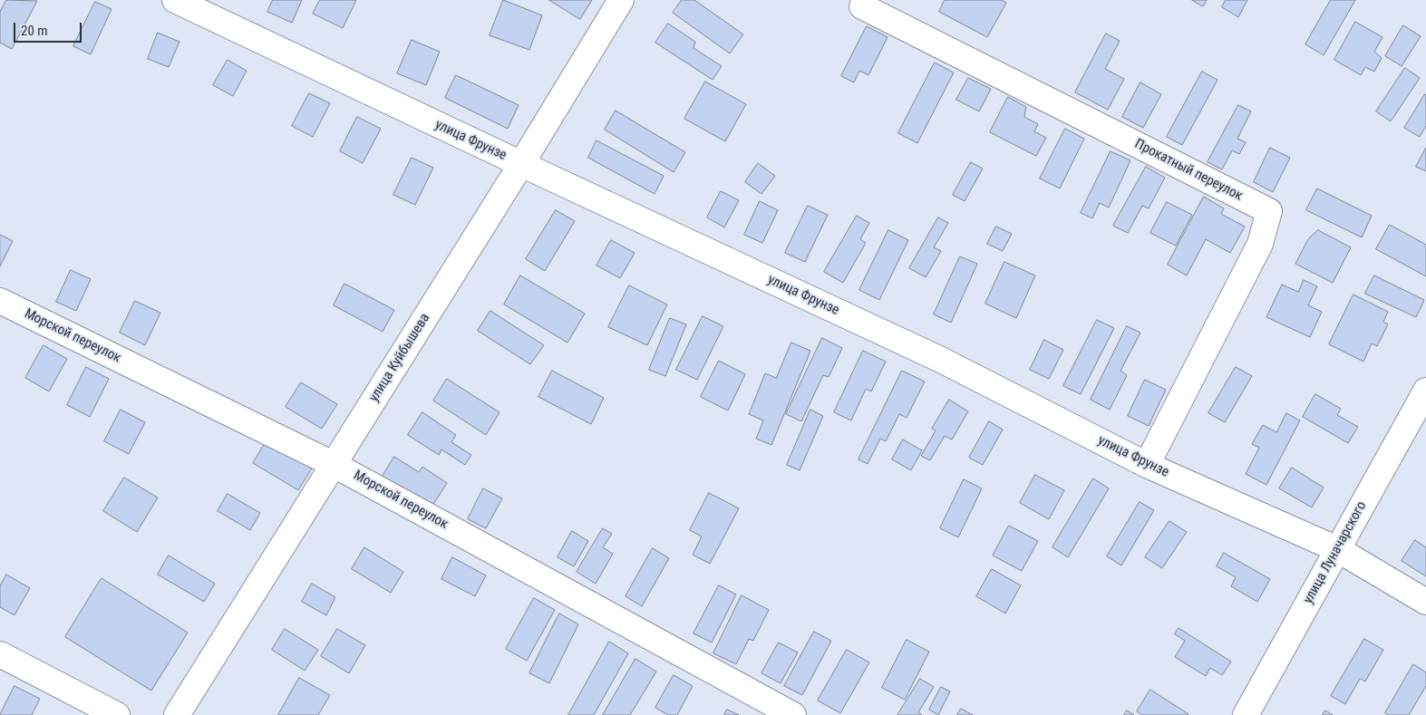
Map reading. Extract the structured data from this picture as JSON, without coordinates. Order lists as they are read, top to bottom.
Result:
{
  "streets": {
    "street": [
      "улица Фрунзе",
      "Прокатный переулок",
      "Морской переулок",
      "улица Куйбышева",
      "улица Луначарского"
    ]
  },
  "crossings": [
    ["улица Фрунзе", "Прокатный переулок"],
    ["улица Фрунзе", "улица Куйбышева"],
    ["улица Фрунзе", "улица Луначарского"],
    ["Морской переулок", "улица Куйбышева"]
  ],
  "scale_bar": "20 m"
}
